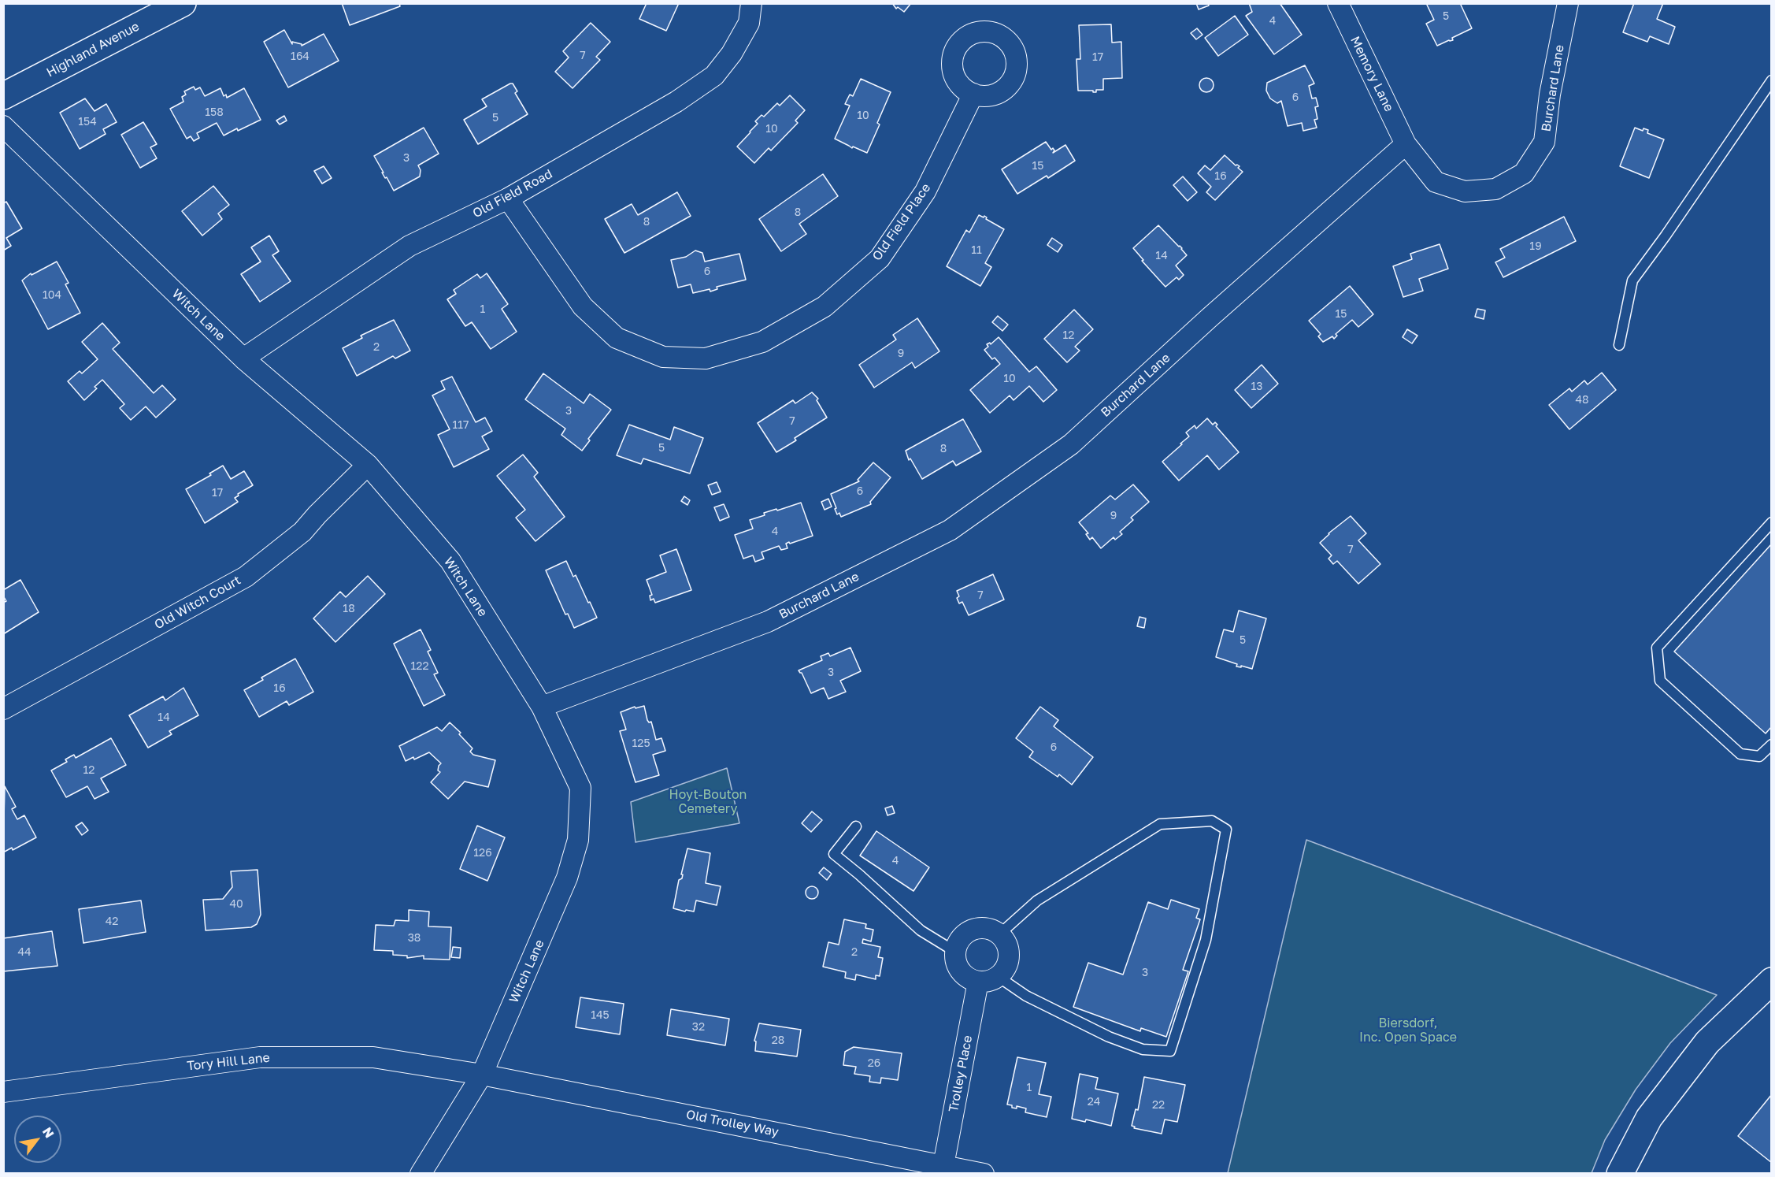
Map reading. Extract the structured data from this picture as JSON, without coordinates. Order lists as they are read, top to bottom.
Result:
{
  "streets": {
    "main road": ["Highland Avenue"],
    "street": [
      "Memory Lane",
      "Burchard Lane",
      "Old Field Road",
      "Old Field Place",
      "Witch Lane",
      "Old Witch Court",
      "Tory Hill Lane",
      "Trolley Place",
      "Old Trolley Way"
    ]
  },
  "crossings": [
    ["Memory Lane", "Burchard Lane"],
    ["Burchard Lane", "Witch Lane"],
    ["Old Field Road", "Old Field Place"],
    ["Old Field Road", "Witch Lane"],
    ["Witch Lane", "Old Witch Court"],
    ["Witch Lane", "Tory Hill Lane"],
    ["Witch Lane", "Old Trolley Way"],
    ["Tory Hill Lane", "Old Trolley Way"],
    ["Trolley Place", "Old Trolley Way"]
  ],
  "parks": ["Hoyt-Bouton Cemetery", "Biersdorf, Inc. Open Space"],
  "house_numbers": [
    "5",
    "4",
    "7",
    "164",
    "17",
    "6",
    "158",
    "10",
    "5",
    "154",
    "10",
    "3",
    "15",
    "16",
    "8",
    "8",
    "19",
    "11",
    "14",
    "6",
    "104",
    "1",
    "15",
    "12",
    "2",
    "9",
    "10",
    "13",
    "48",
    "3",
    "7",
    "117",
    "5",
    "8",
    "6",
    "17",
    "9",
    "4",
    "7",
    "7",
    "18",
    "5",
    "122",
    "3",
    "16",
    "14",
    "125",
    "6",
    "12",
    "126",
    "4",
    "40",
    "42",
    "38",
    "44",
    "2",
    "3",
    "145",
    "32",
    "28",
    "26",
    "1",
    "24",
    "22"
  ],
  "north": "top right"
}
